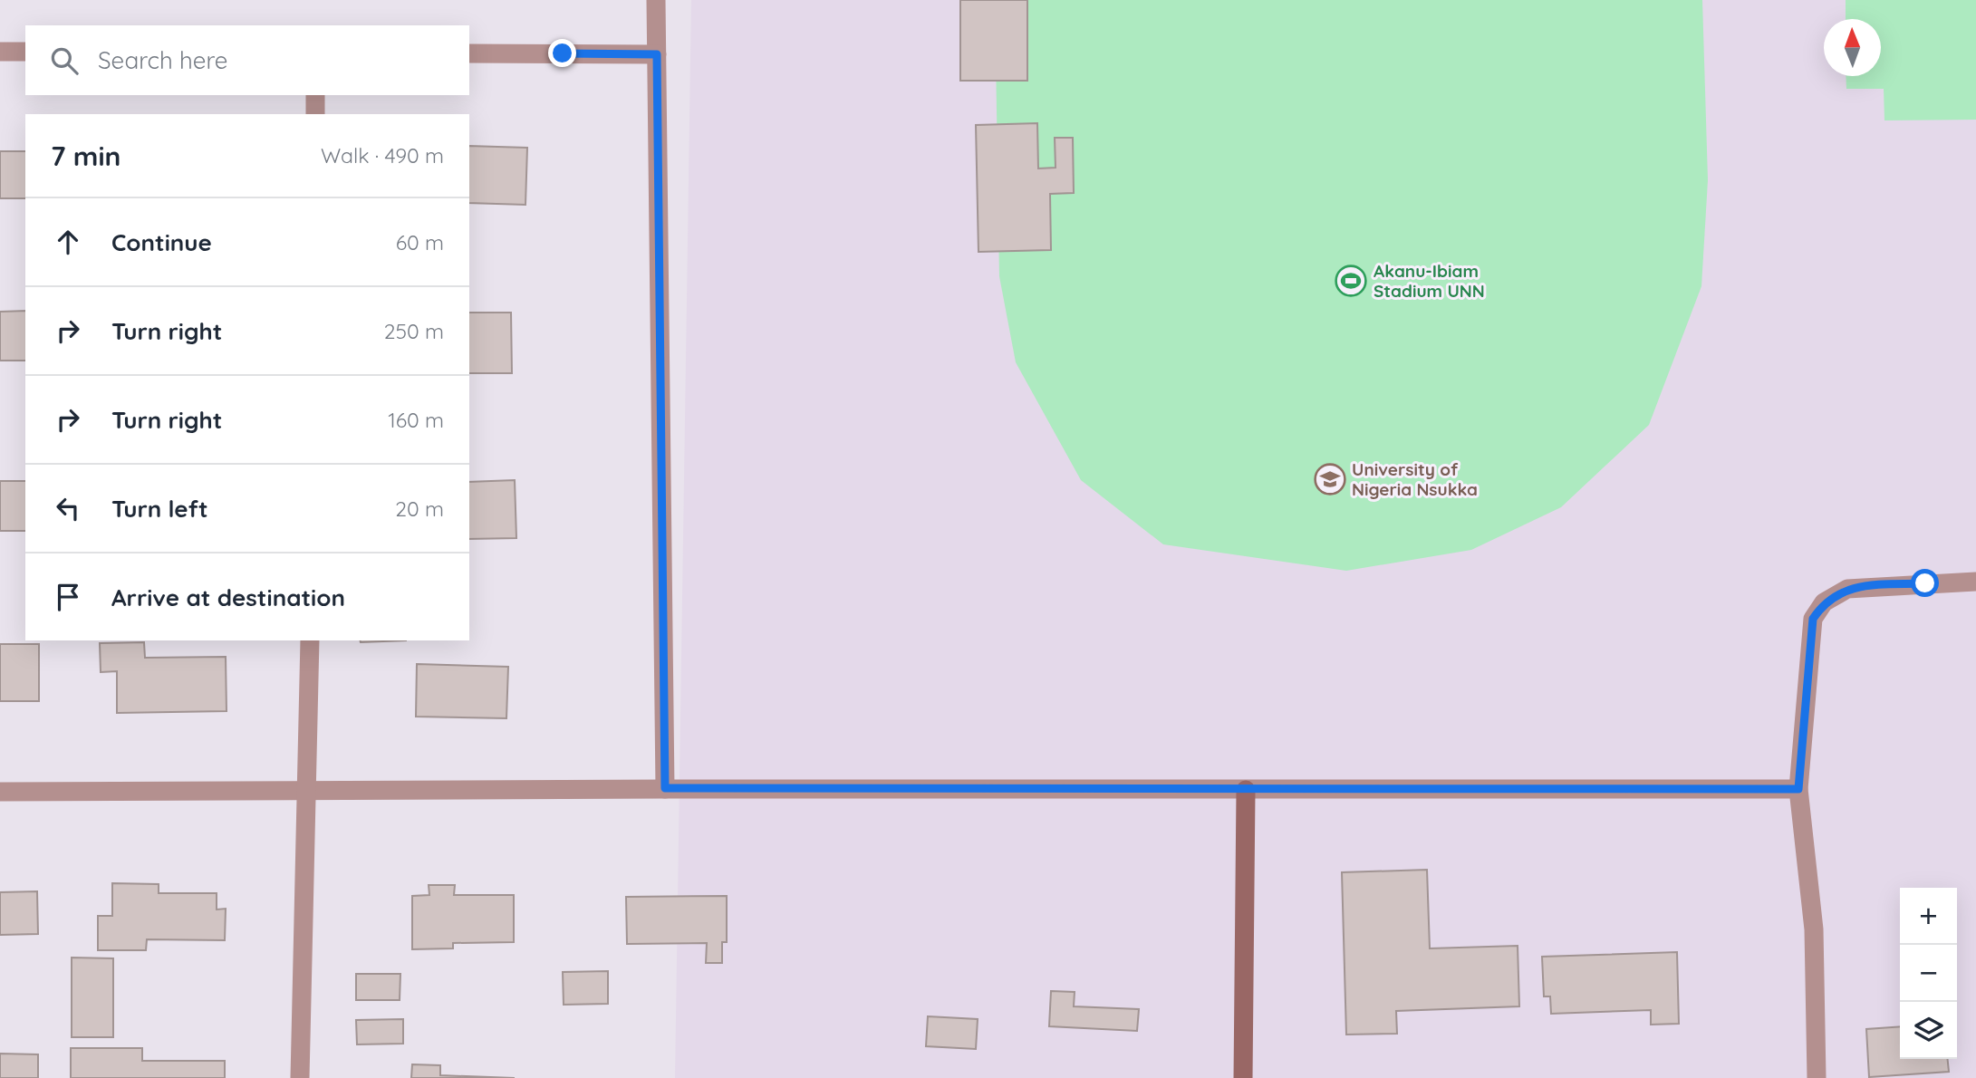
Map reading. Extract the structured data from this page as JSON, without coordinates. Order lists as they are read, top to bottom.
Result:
{
  "places": {
    "sports": ["Akanu-Ibiam Stadium UNN"],
    "school or university": ["University of Nigeria Nsukka"]
  },
  "north": "top",
  "page": {
    "search": "Search here",
    "heading": ["7 min", "Walk · 490 m"],
    "list": [
      ["Continue", "60 m"],
      ["Turn right", "250 m"],
      ["Turn right", "160 m"],
      ["Turn left", "20 m"],
      "Arrive at destination"
    ],
    "map_buttons": ["+", "−"]
  }
}
